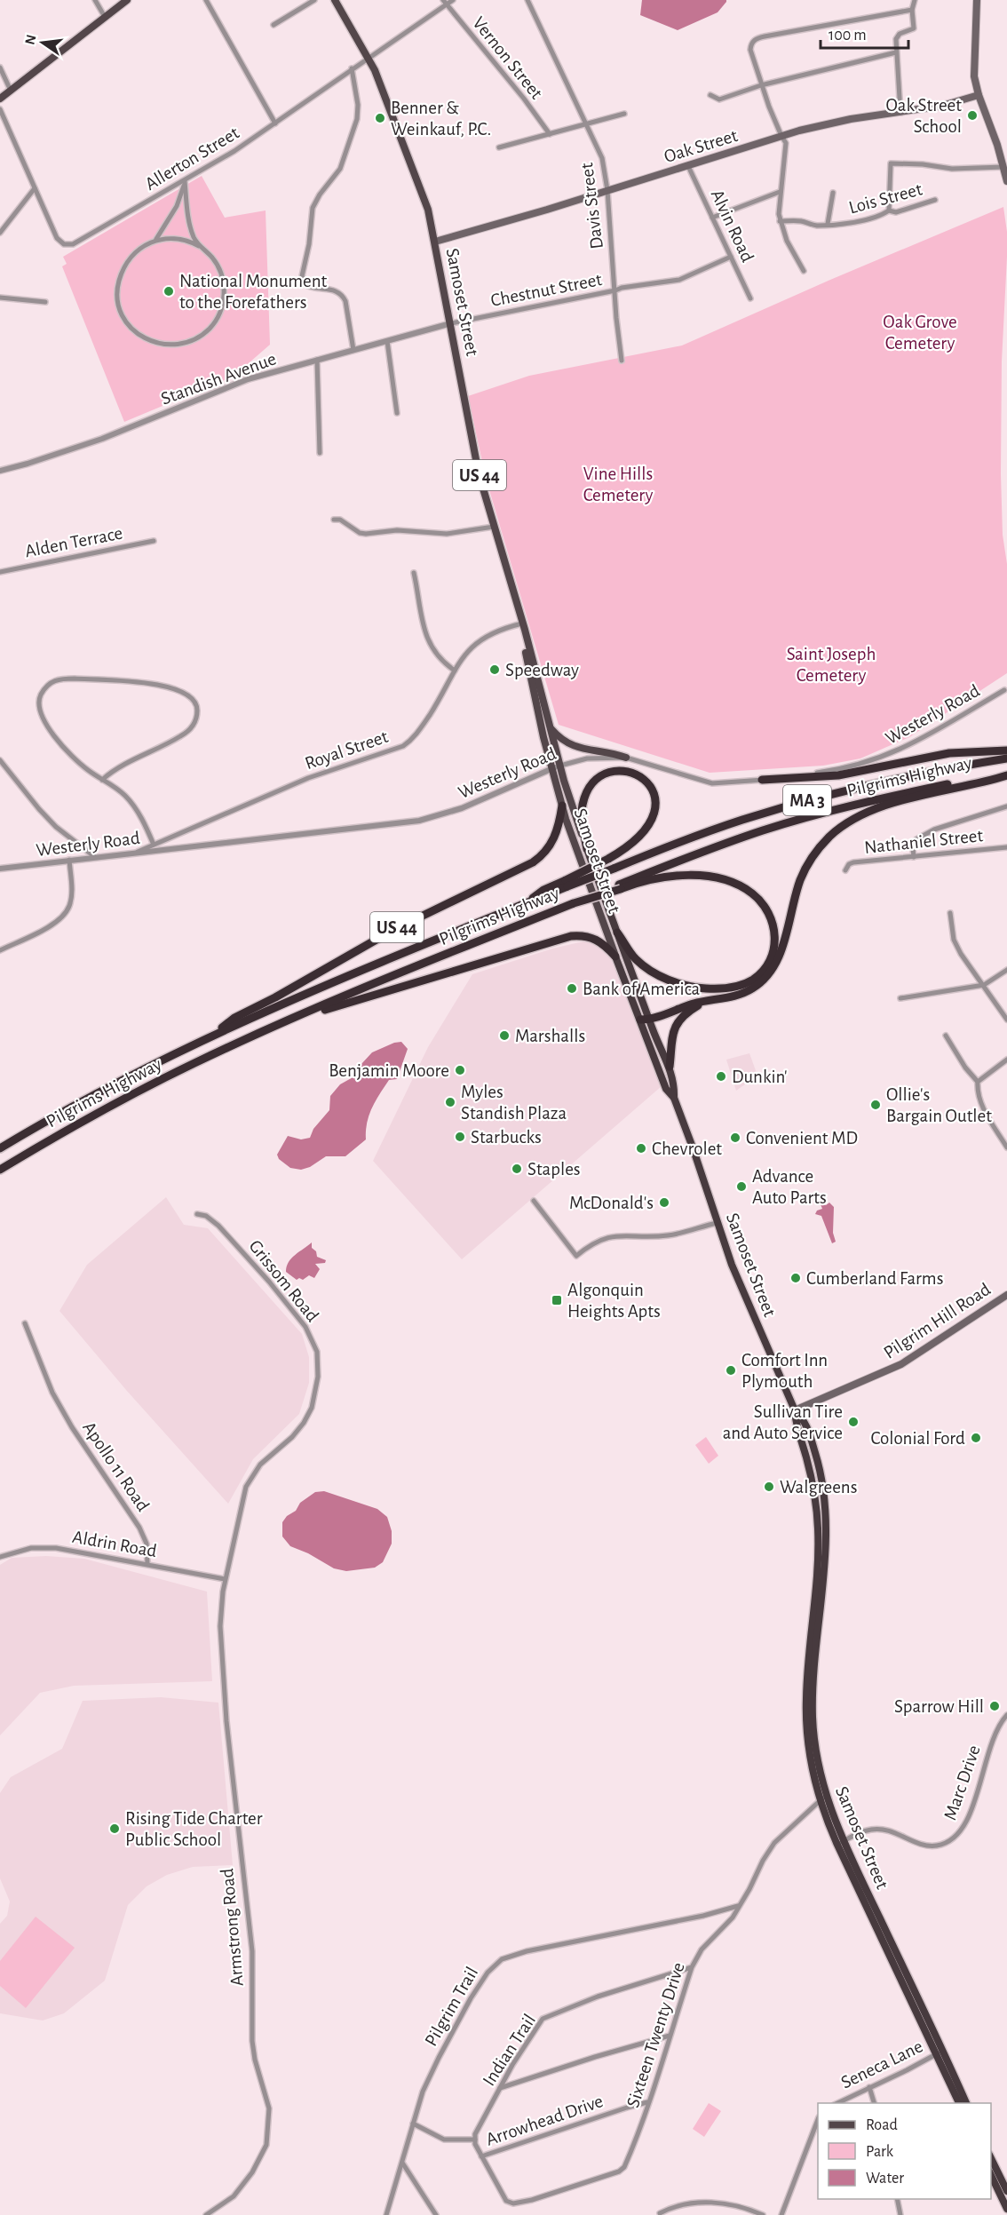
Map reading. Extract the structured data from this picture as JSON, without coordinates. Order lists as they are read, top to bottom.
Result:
{
  "streets": {
    "highway": [
      "Samoset Street",
      "US 44",
      "Pilgrims Highway",
      "MA 3"
    ],
    "main road": ["Oak Street", "Pilgrim Hill Road"],
    "street": [
      "Vernon Street",
      "Allerton Street",
      "Lois Street",
      "Davis Street",
      "Alvin Road",
      "Chestnut Street",
      "Standish Avenue",
      "Alden Terrace",
      "Westerly Road",
      "Royal Street",
      "Nathaniel Street",
      "Grissom Road",
      "Apollo 11 Road",
      "Aldrin Road",
      "Marc Drive",
      "Armstrong Road",
      "Pilgrim Trail",
      "Sixteen Twenty Drive",
      "Indian Trail",
      "Seneca Lane",
      "Arrowhead Drive"
    ]
  },
  "crossings": [
    ["Vernon Street", "Allerton Street"],
    ["Oak Street", "Davis Street"],
    ["Oak Street", "Alvin Road"],
    ["Oak Street", "Samoset Street"],
    ["Allerton Street", "Samoset Street"],
    ["Davis Street", "Chestnut Street"],
    ["Alvin Road", "Chestnut Street"],
    ["Chestnut Street", "Samoset Street"],
    ["Chestnut Street", "Standish Avenue"],
    ["Samoset Street", "Standish Avenue"],
    ["Samoset Street", "US 44"],
    ["Samoset Street", "Westerly Road"],
    ["Samoset Street", "Royal Street"],
    ["Samoset Street", "Pilgrim Hill Road"],
    ["Samoset Street", "Marc Drive"],
    ["Samoset Street", "Sixteen Twenty Drive"],
    ["Samoset Street", "Seneca Lane"],
    ["US 44", "Pilgrims Highway"],
    ["Westerly Road", "Royal Street"],
    ["Grissom Road", "Aldrin Road"],
    ["Grissom Road", "Armstrong Road"],
    ["Apollo 11 Road", "Aldrin Road"],
    ["Aldrin Road", "Armstrong Road"],
    ["Pilgrim Trail", "Sixteen Twenty Drive"],
    ["Sixteen Twenty Drive", "Indian Trail"],
    ["Sixteen Twenty Drive", "Arrowhead Drive"]
  ],
  "parks": ["Oak Grove Cemetery", "Vine Hills Cemetery", "Saint Joseph Cemetery"],
  "places": {
    "other": [
      "Oak Street School",
      "Benner & Weinkauf, P.C.",
      "National Monument to the Forefathers",
      "Speedway",
      "Bank of America",
      "Marshalls",
      "Benjamin Moore",
      "Dunkin'",
      "Myles Standish Plaza",
      "Ollie's Bargain Outlet",
      "Starbucks",
      "Convenient MD",
      "Chevrolet",
      "Staples",
      "Advance Auto Parts",
      "McDonald's",
      "Cumberland Farms",
      "Comfort Inn Plymouth",
      "Sullivan Tire and Auto Service",
      "Colonial Ford",
      "Walgreens",
      "Sparrow Hill",
      "Rising Tide Charter Public School"
    ],
    "transit": ["Algonquin Heights Apts"]
  },
  "legend": ["Road", "Park", "Water"],
  "scale_bar": "100 m",
  "north": "left"
}
